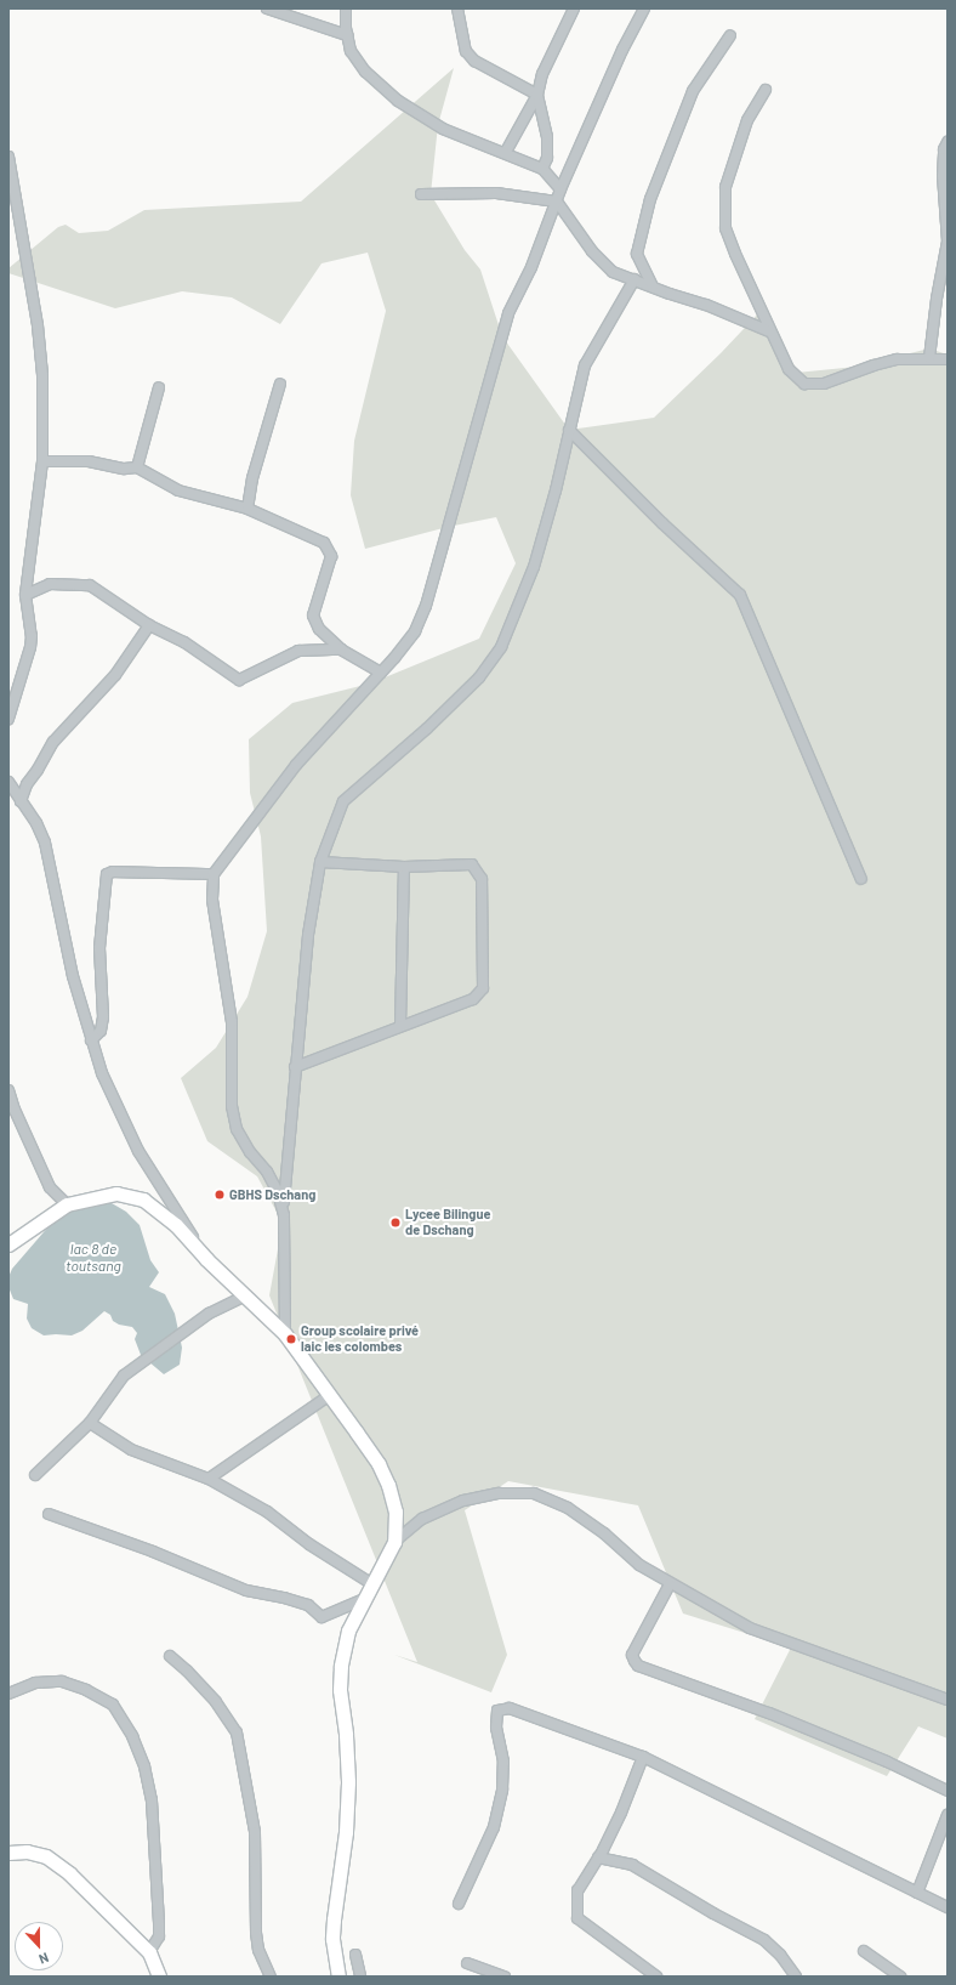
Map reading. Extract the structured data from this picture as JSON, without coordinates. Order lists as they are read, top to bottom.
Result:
{
  "water": ["lac 8 de toutsang"],
  "places": ["GBHS Dschang", "Lycee Bilingue de Dschang", "Group scolaire privé laic les colombes"],
  "north": "bottom"
}
